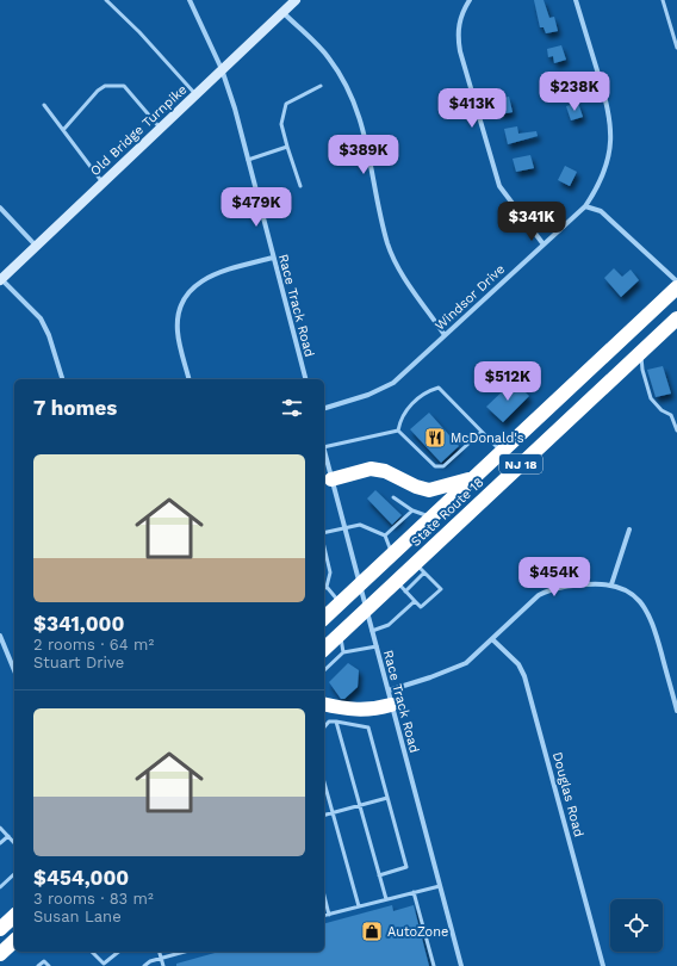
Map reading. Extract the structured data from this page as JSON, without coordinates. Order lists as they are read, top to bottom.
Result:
{
  "streets": {
    "highway": ["NJ 18", "State Route 18"],
    "street": [
      "Old Bridge Turnpike",
      "Windsor Drive",
      "Race Track Road",
      "Douglas Road"
    ]
  },
  "crossings": [
    ["Old Bridge Turnpike", "Race Track Road"],
    ["Race Track Road", "State Route 18"]
  ],
  "places": {
    "restaurant": ["McDonald's"],
    "shop": ["AutoZone"]
  },
  "page": {
    "price": [
      "$238K",
      "$413K",
      "$389K",
      "$479K",
      "$341K",
      "$512K",
      "$454K"
    ],
    "heading": "7 homes",
    "list": [
      {
        "name": "$341,000",
        "note": "2 rooms · 64 m² · Stuart Drive"
      },
      {
        "name": "$454,000",
        "note": "3 rooms · 83 m² · Susan Lane"
      }
    ]
  }
}
